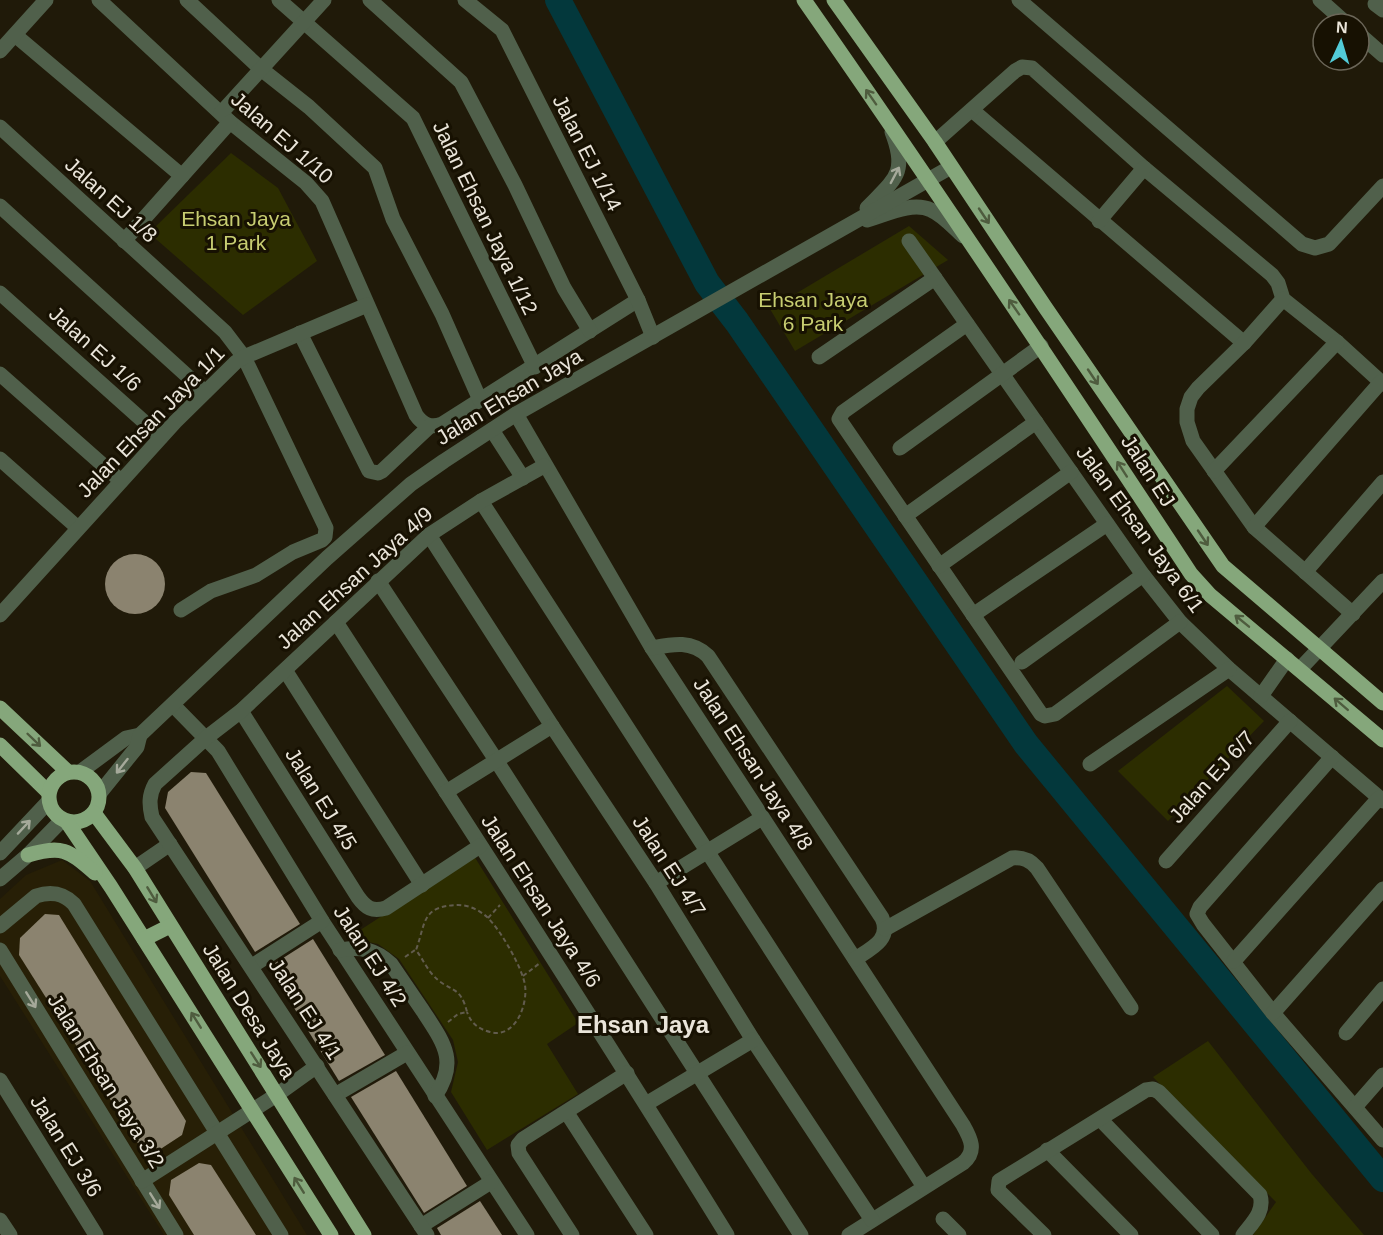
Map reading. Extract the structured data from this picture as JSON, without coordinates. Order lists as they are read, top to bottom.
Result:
{
  "streets": {
    "main road": ["Jalan EJ", "Jalan Desa Jaya"],
    "street": [
      "Jalan EJ 1/10",
      "Jalan EJ 1/14",
      "Jalan EJ 1/8",
      "Jalan Ehsan Jaya 1/12",
      "Jalan EJ 1/6",
      "Jalan Ehsan Jaya",
      "Jalan Ehsan Jaya 1/1",
      "Jalan Ehsan Jaya 6/1",
      "Jalan Ehsan Jaya 4/9",
      "Jalan Ehsan Jaya 4/8",
      "Jalan EJ 6/7",
      "Jalan EJ 4/5",
      "Jalan EJ 4/7",
      "Jalan Ehsan Jaya 4/6",
      "Jalan EJ 4/2",
      "Jalan EJ 4/1",
      "Jalan Ehsan Jaya 3/2",
      "Jalan EJ 3/6"
    ]
  },
  "crossings": [
    ["Jalan EJ 1/10", "Jalan Ehsan Jaya 1/1"],
    ["Jalan EJ 1/14", "Jalan Ehsan Jaya"],
    ["Jalan EJ 1/8", "Jalan Ehsan Jaya 1/1"],
    ["Jalan EJ 1/6", "Jalan Ehsan Jaya 1/1"],
    ["Jalan Ehsan Jaya", "Jalan EJ"],
    ["Jalan Ehsan Jaya", "Jalan Ehsan Jaya 4/8"],
    ["Jalan Ehsan Jaya", "Jalan EJ 4/2"],
    ["Jalan Ehsan Jaya", "Jalan Desa Jaya"],
    ["Jalan Ehsan Jaya 6/1", "Jalan EJ 6/7"],
    ["Jalan Ehsan Jaya 4/9", "Jalan Ehsan Jaya 4/8"],
    ["Jalan Ehsan Jaya 4/9", "Jalan EJ 4/5"],
    ["Jalan Ehsan Jaya 4/9", "Jalan EJ 4/7"],
    ["Jalan Ehsan Jaya 4/9", "Jalan Ehsan Jaya 4/6"],
    ["Jalan Ehsan Jaya 4/9", "Jalan EJ 4/2"],
    ["Jalan Ehsan Jaya 4/9", "Jalan EJ 4/1"]
  ],
  "one_way": ["Jalan Ehsan Jaya 3/2"],
  "districts": ["Ehsan Jaya"],
  "parks": ["Ehsan Jaya 1 Park", "Ehsan Jaya 6 Park"],
  "north": "top"
}
